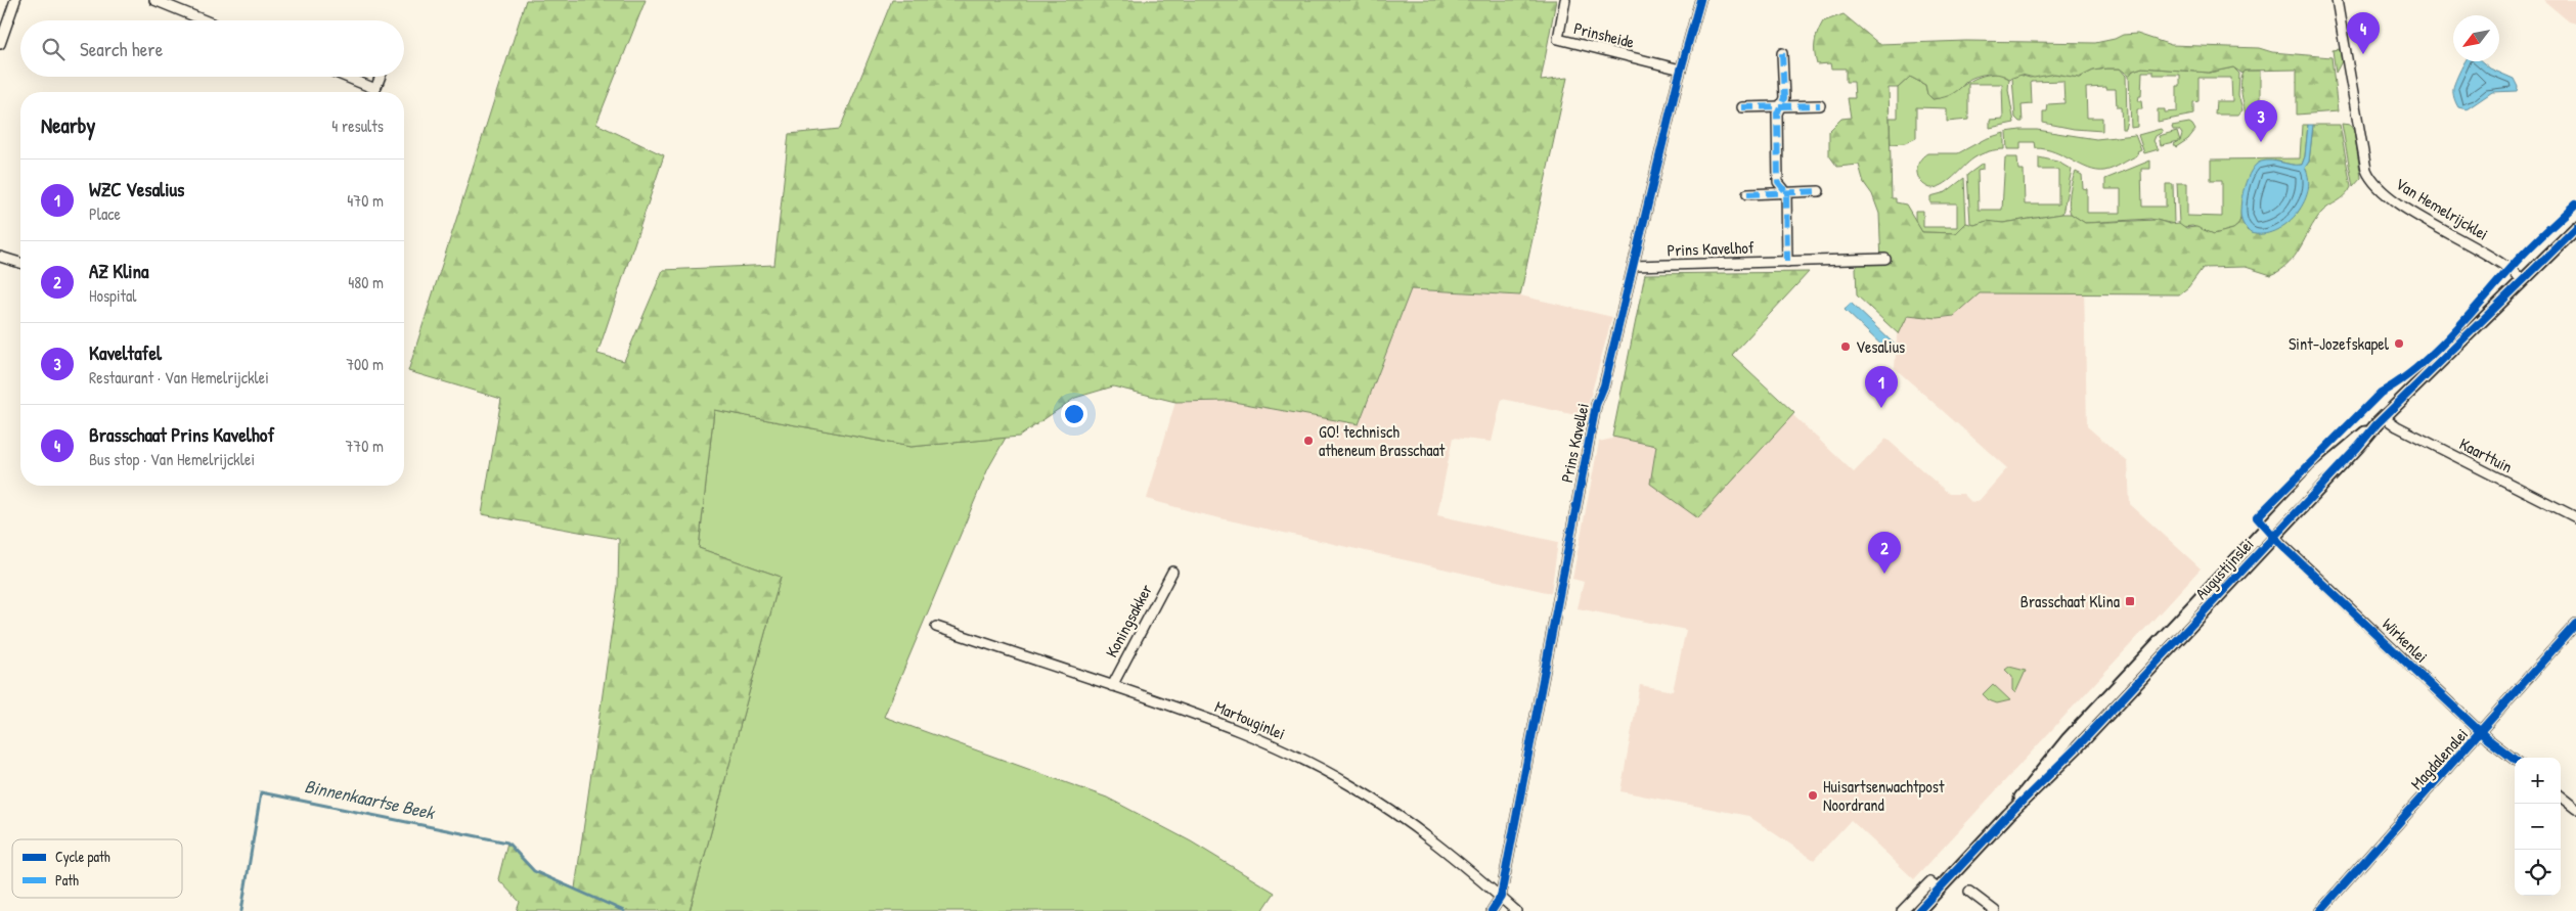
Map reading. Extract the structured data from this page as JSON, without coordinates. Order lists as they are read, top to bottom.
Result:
{
  "streets": {
    "street": [
      "Prinsheide",
      "Van Hemelrijcklei",
      "Prins Kavelhof",
      "Prins Kavellei",
      "Kaarttuin",
      "Augustijnslei",
      "Koningsakker",
      "Wirkenlei",
      "Martouginlei",
      "Magdalenalei"
    ]
  },
  "crossings": [
    ["Prinsheide", "Prins Kavellei"],
    ["Van Hemelrijcklei", "Augustijnslei"],
    ["Prins Kavelhof", "Prins Kavellei"],
    ["Prins Kavellei", "Martouginlei"],
    ["Kaarttuin", "Augustijnslei"],
    ["Augustijnslei", "Wirkenlei"],
    ["Koningsakker", "Martouginlei"],
    ["Wirkenlei", "Magdalenalei"]
  ],
  "water": ["Binnenkaartse Beek"],
  "places": {
    "other": [
      "Sint-Jozefskapel",
      "Vesalius",
      "GO! technisch atheneum Brasschaat",
      "Huisartsenwachtpost Noordrand"
    ],
    "transit": ["Brasschaat Klina"]
  },
  "legend": ["Cycle path", "Path"],
  "north": "bottom left",
  "page": {
    "pins": [
      "4",
      "3",
      "1",
      "2"
    ],
    "search": "Search here",
    "heading": ["Nearby", "4 results"],
    "list": [
      {
        "mark": "1",
        "name": "WZC Vesalius",
        "note": "Place",
        "value": "470 m"
      },
      {
        "mark": "2",
        "name": "AZ Klina",
        "note": "Hospital",
        "value": "480 m"
      },
      {
        "mark": "3",
        "name": "Kaveltafel",
        "note": "Restaurant · Van Hemelrijcklei",
        "value": "700 m"
      },
      {
        "mark": "4",
        "name": "Brasschaat Prins Kavelhof",
        "note": "Bus stop · Van Hemelrijcklei",
        "value": "770 m"
      }
    ],
    "map_buttons": ["+", "−"]
  }
}
